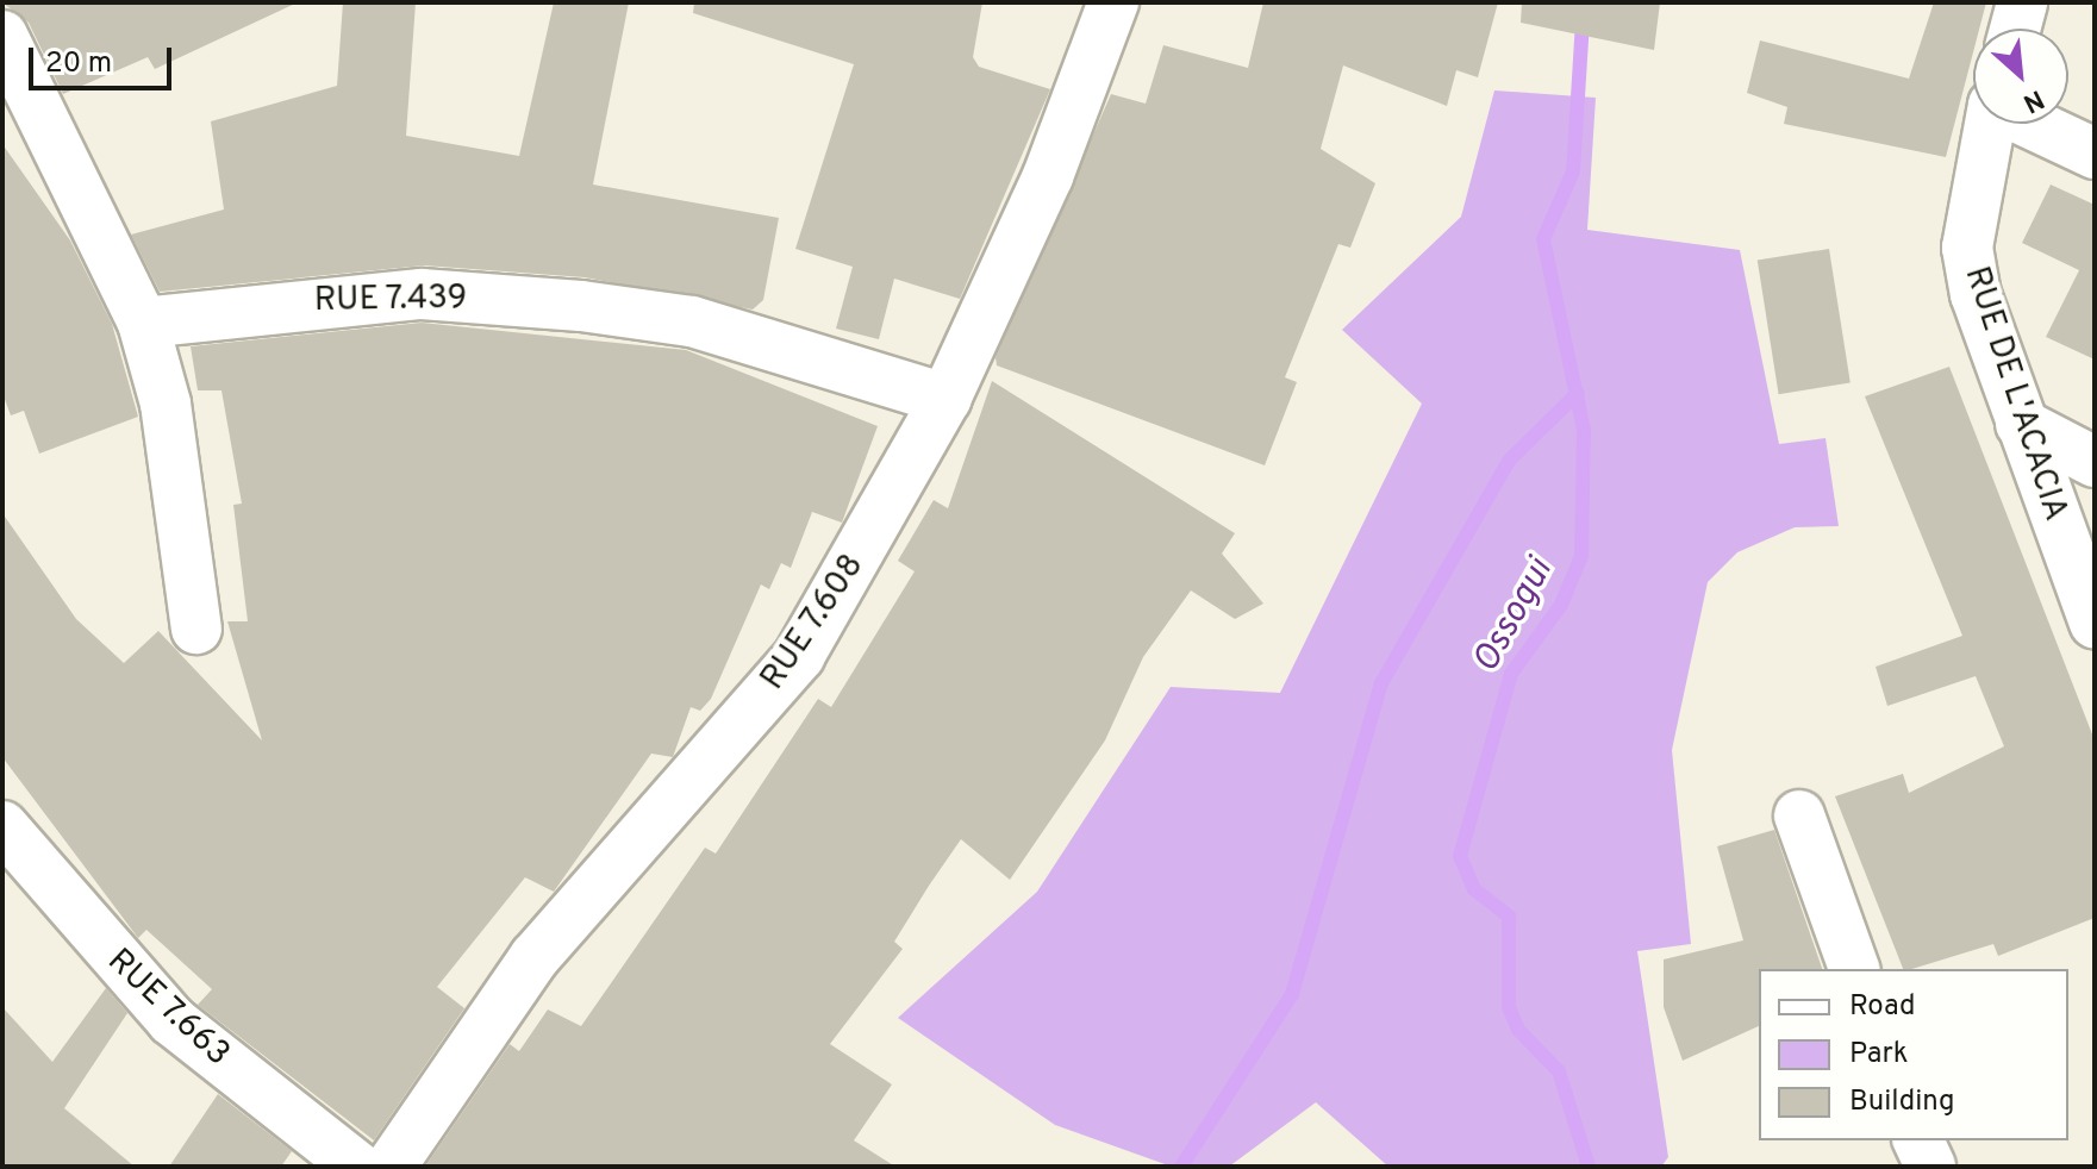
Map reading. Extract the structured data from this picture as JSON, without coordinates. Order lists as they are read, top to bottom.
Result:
{
  "streets": {
    "street": [
      "RUE 7.439",
      "RUE DE L'ACACIA",
      "RUE 7.608",
      "RUE 7.663"
    ]
  },
  "crossings": [
    ["RUE 7.439", "RUE 7.608"]
  ],
  "water": ["Ossogui"],
  "legend": ["Road", "Park", "Building"],
  "scale_bar": "20 m",
  "north": "bottom right"
}
